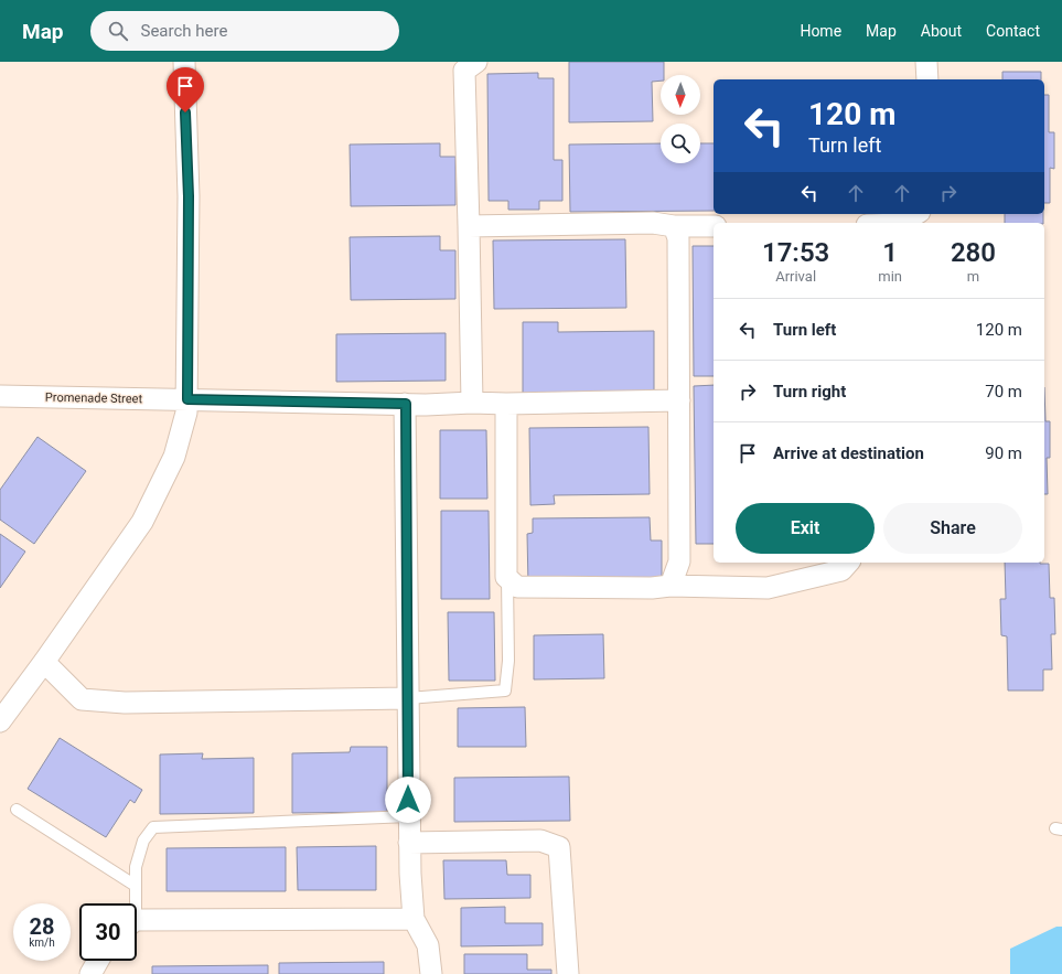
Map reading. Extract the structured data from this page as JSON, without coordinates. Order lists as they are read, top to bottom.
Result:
{
  "streets": {
    "street": ["Promenade Street"]
  },
  "north": "bottom",
  "page": {
    "header": "Map",
    "search": "Search here",
    "nav": [
      "Home",
      "Map",
      "About",
      "Contact"
    ],
    "turn": ["120 m", "Turn left"],
    "eta": [
      "17:53",
      "Arrival",
      "1",
      "min",
      "280",
      "m"
    ],
    "list": [
      {
        "name": "Turn left",
        "value": "120 m"
      },
      {
        "name": "Turn right",
        "value": "70 m"
      },
      {
        "name": "Arrive at destination",
        "value": "90 m"
      }
    ],
    "buttons": ["Exit", "Share"],
    "speed": "28 km/h",
    "limit": "30"
  }
}
